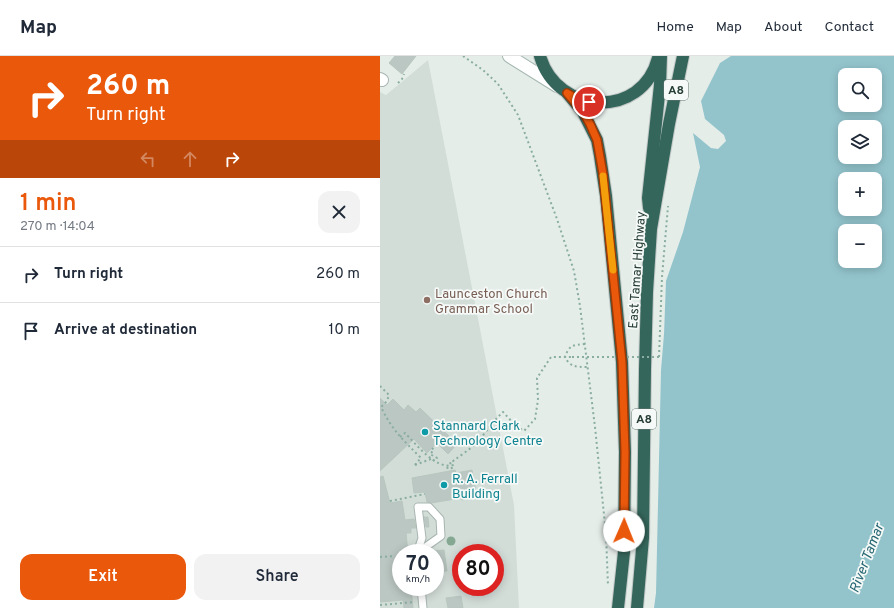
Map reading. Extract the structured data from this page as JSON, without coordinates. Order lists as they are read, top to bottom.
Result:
{
  "streets": {
    "highway": ["A8", "East Tamar Highway"]
  },
  "crossings": [
    ["A8", "East Tamar Highway"]
  ],
  "water": ["River Tamar"],
  "places": ["Launceston Church Grammar School", "Stannard Clark Technology Centre", "R. A. Ferrall Building"],
  "page": {
    "header": "Map",
    "nav": [
      "Home",
      "Map",
      "About",
      "Contact"
    ],
    "turn": ["260 m", "Turn right"],
    "map_buttons": ["+", "−"],
    "heading": ["1 min", "270 m · 14:04"],
    "list": [
      {
        "name": "Turn right",
        "value": "260 m"
      },
      {
        "name": "Arrive at destination",
        "value": "10 m"
      }
    ],
    "speed": "70 km/h",
    "limit": "80",
    "buttons": ["Exit", "Share"]
  }
}
